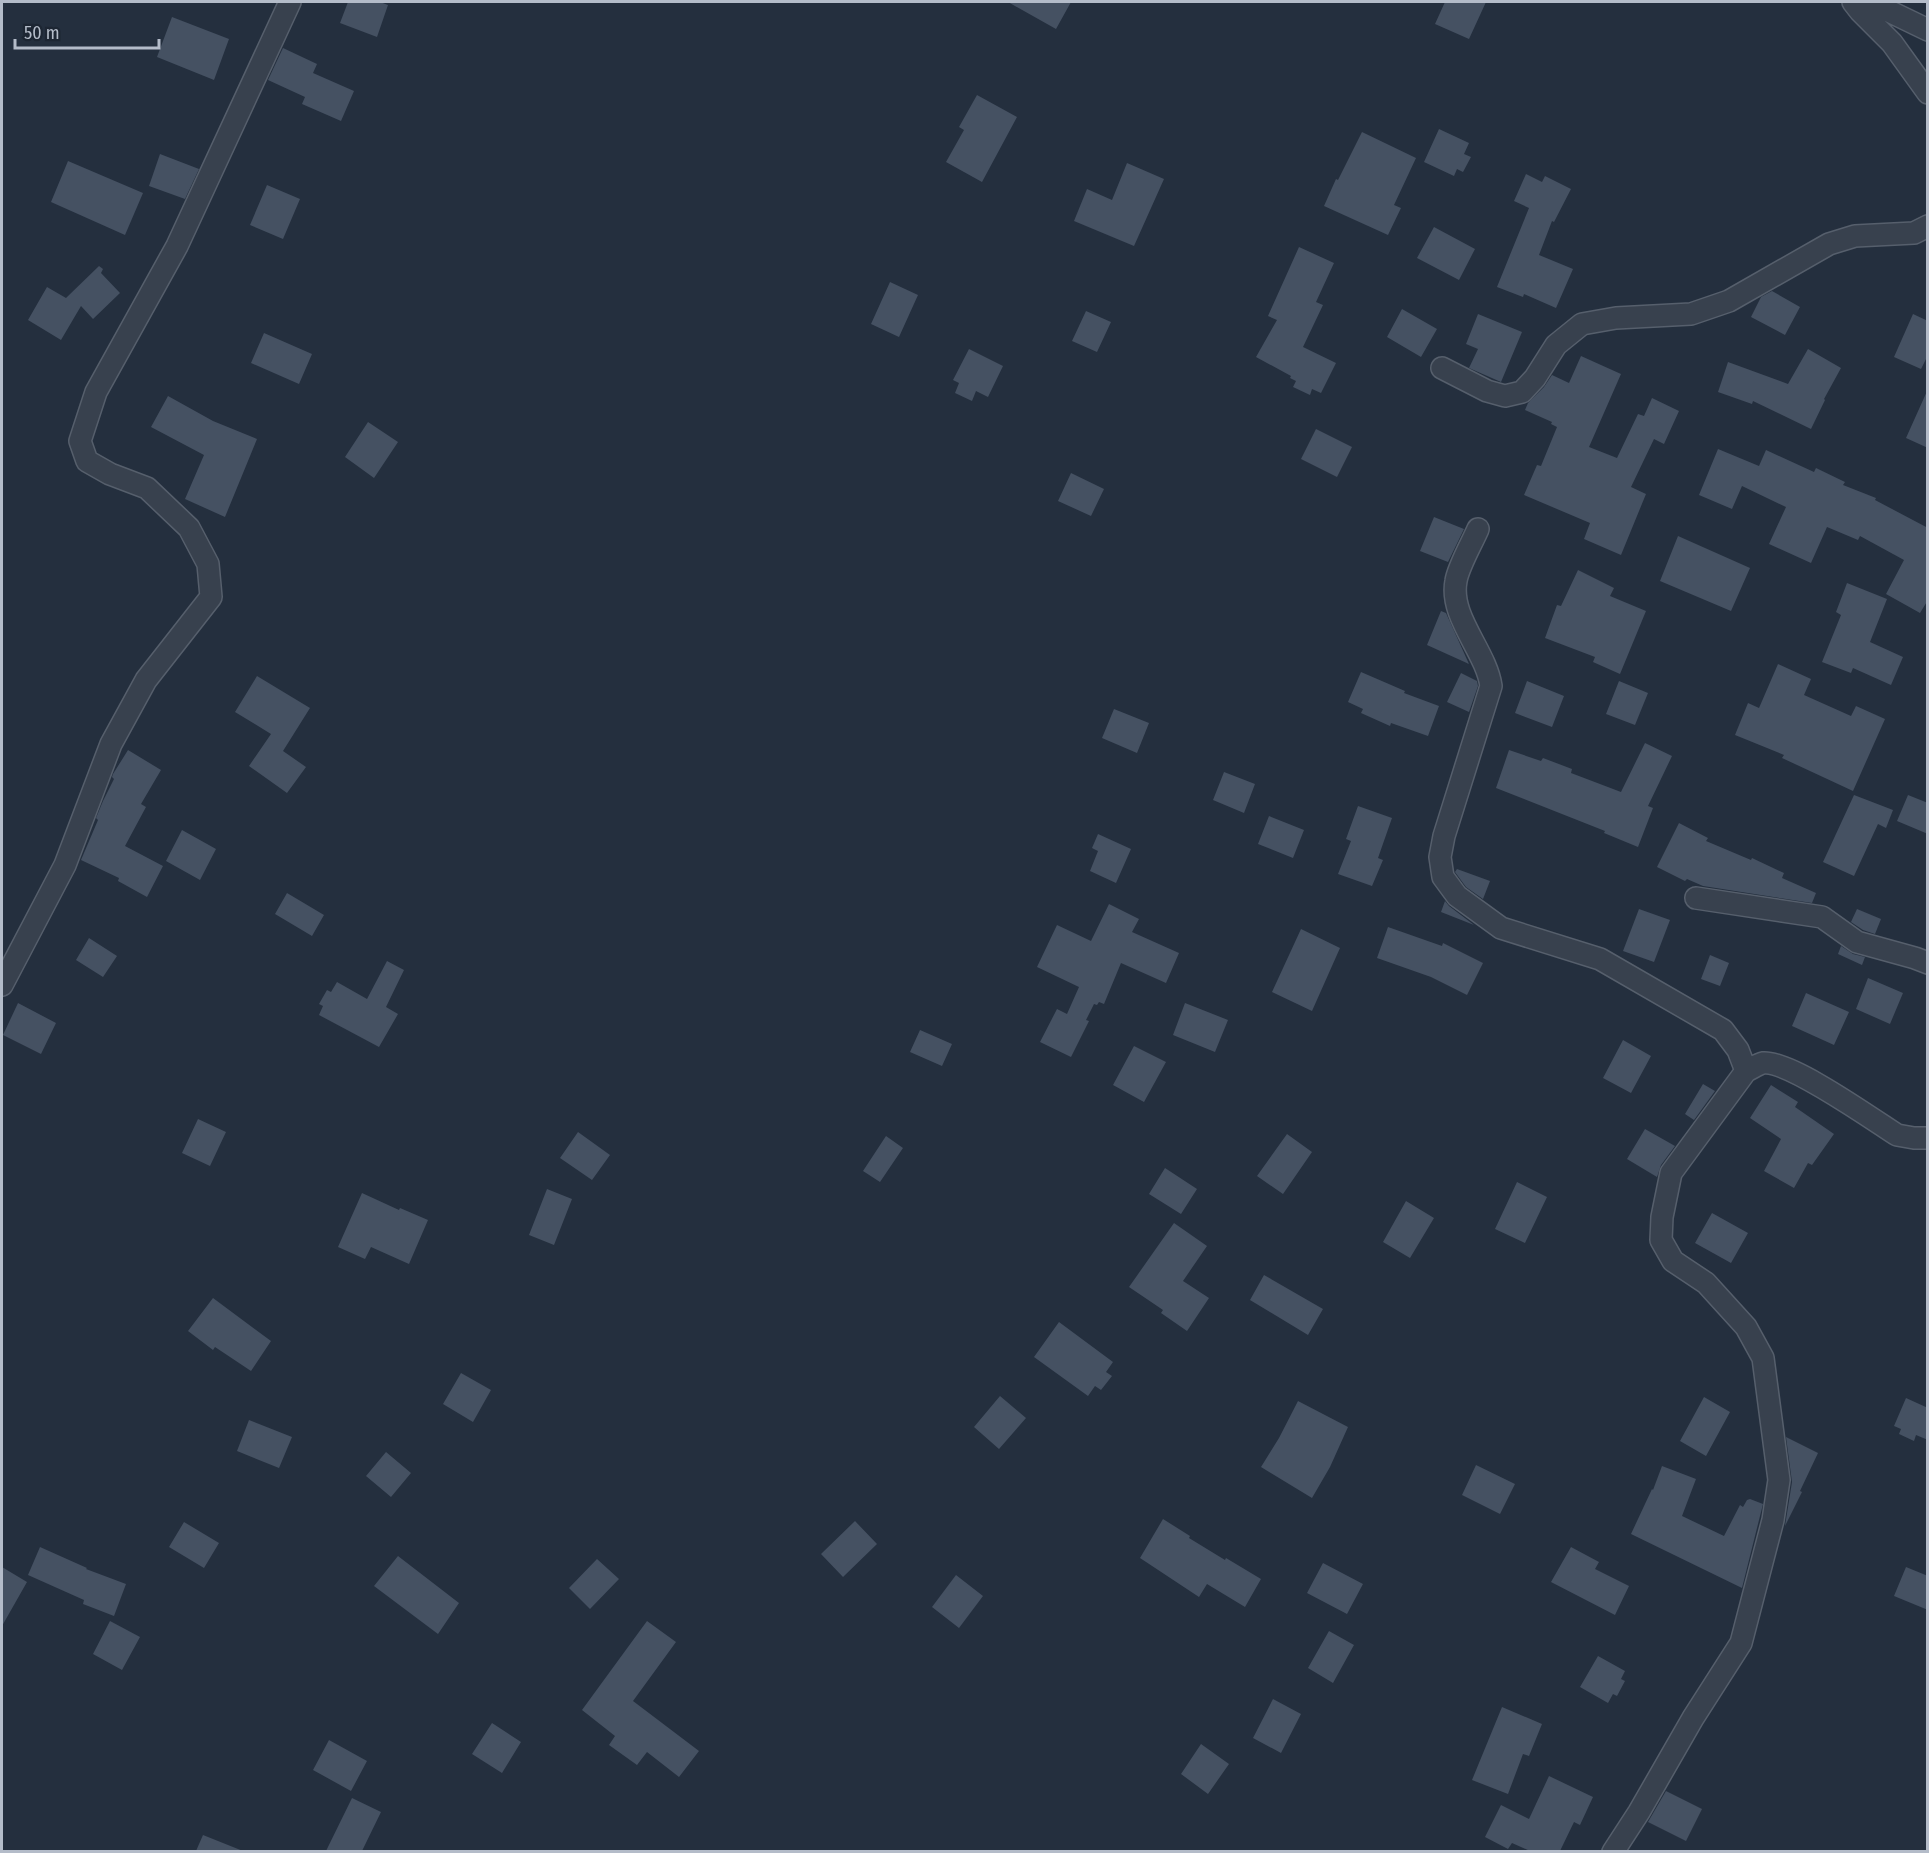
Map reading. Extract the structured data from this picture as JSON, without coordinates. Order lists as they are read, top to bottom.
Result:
{
  "scale_bar": "50 m"
}
